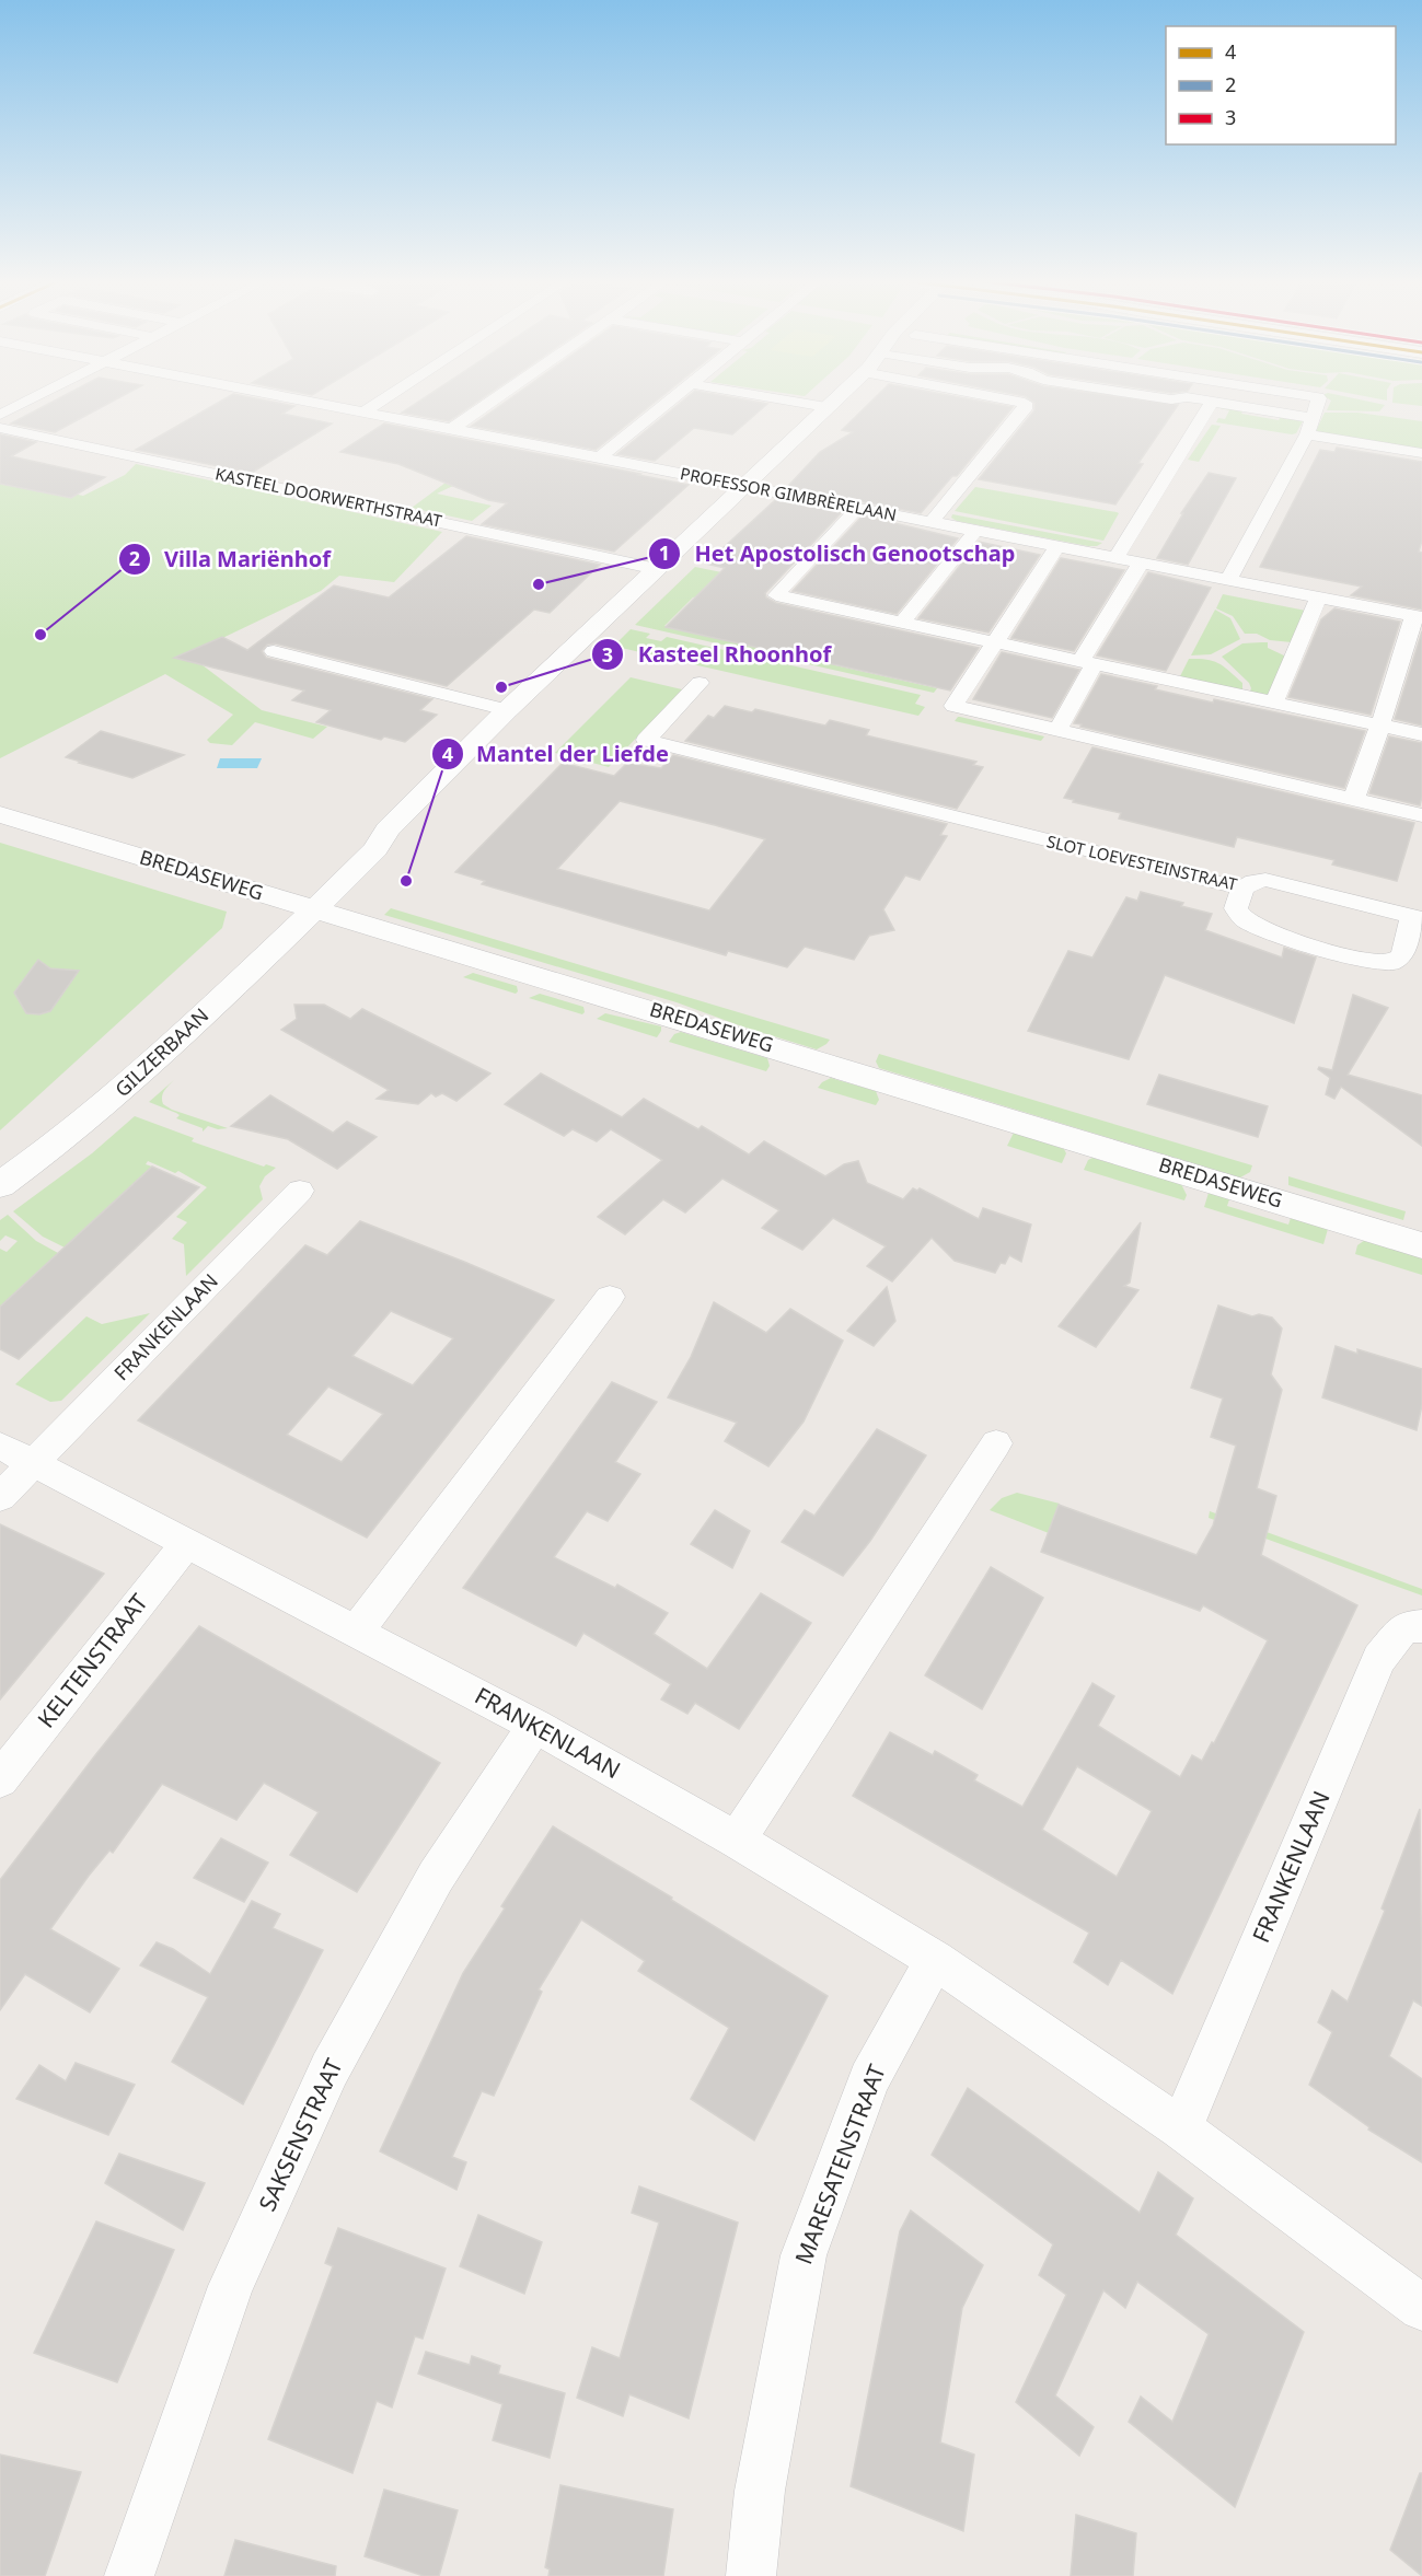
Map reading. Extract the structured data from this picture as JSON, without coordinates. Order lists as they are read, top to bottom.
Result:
{
  "streets": {
    "street": [
      "PROFESSOR GIMBRÈRELAAN",
      "KASTEEL DOORWERTHSTRAAT",
      "SLOT LOEVESTEINSTRAAT",
      "BREDASEWEG",
      "GILZERBAAN",
      "FRANKENLAAN",
      "KELTENSTRAAT",
      "SAKSENSTRAAT",
      "MARESATENSTRAAT"
    ]
  },
  "crossings": [
    ["BREDASEWEG", "GILZERBAAN"],
    ["FRANKENLAAN", "KELTENSTRAAT"],
    ["FRANKENLAAN", "SAKSENSTRAAT"],
    ["FRANKENLAAN", "MARESATENSTRAAT"]
  ],
  "places": [
    "Het Apostolisch Genootschap",
    "Villa Mariënhof",
    "Kasteel Rhoonhof",
    "Mantel der Liefde"
  ],
  "legend": ["4", "2", "3"]
}
